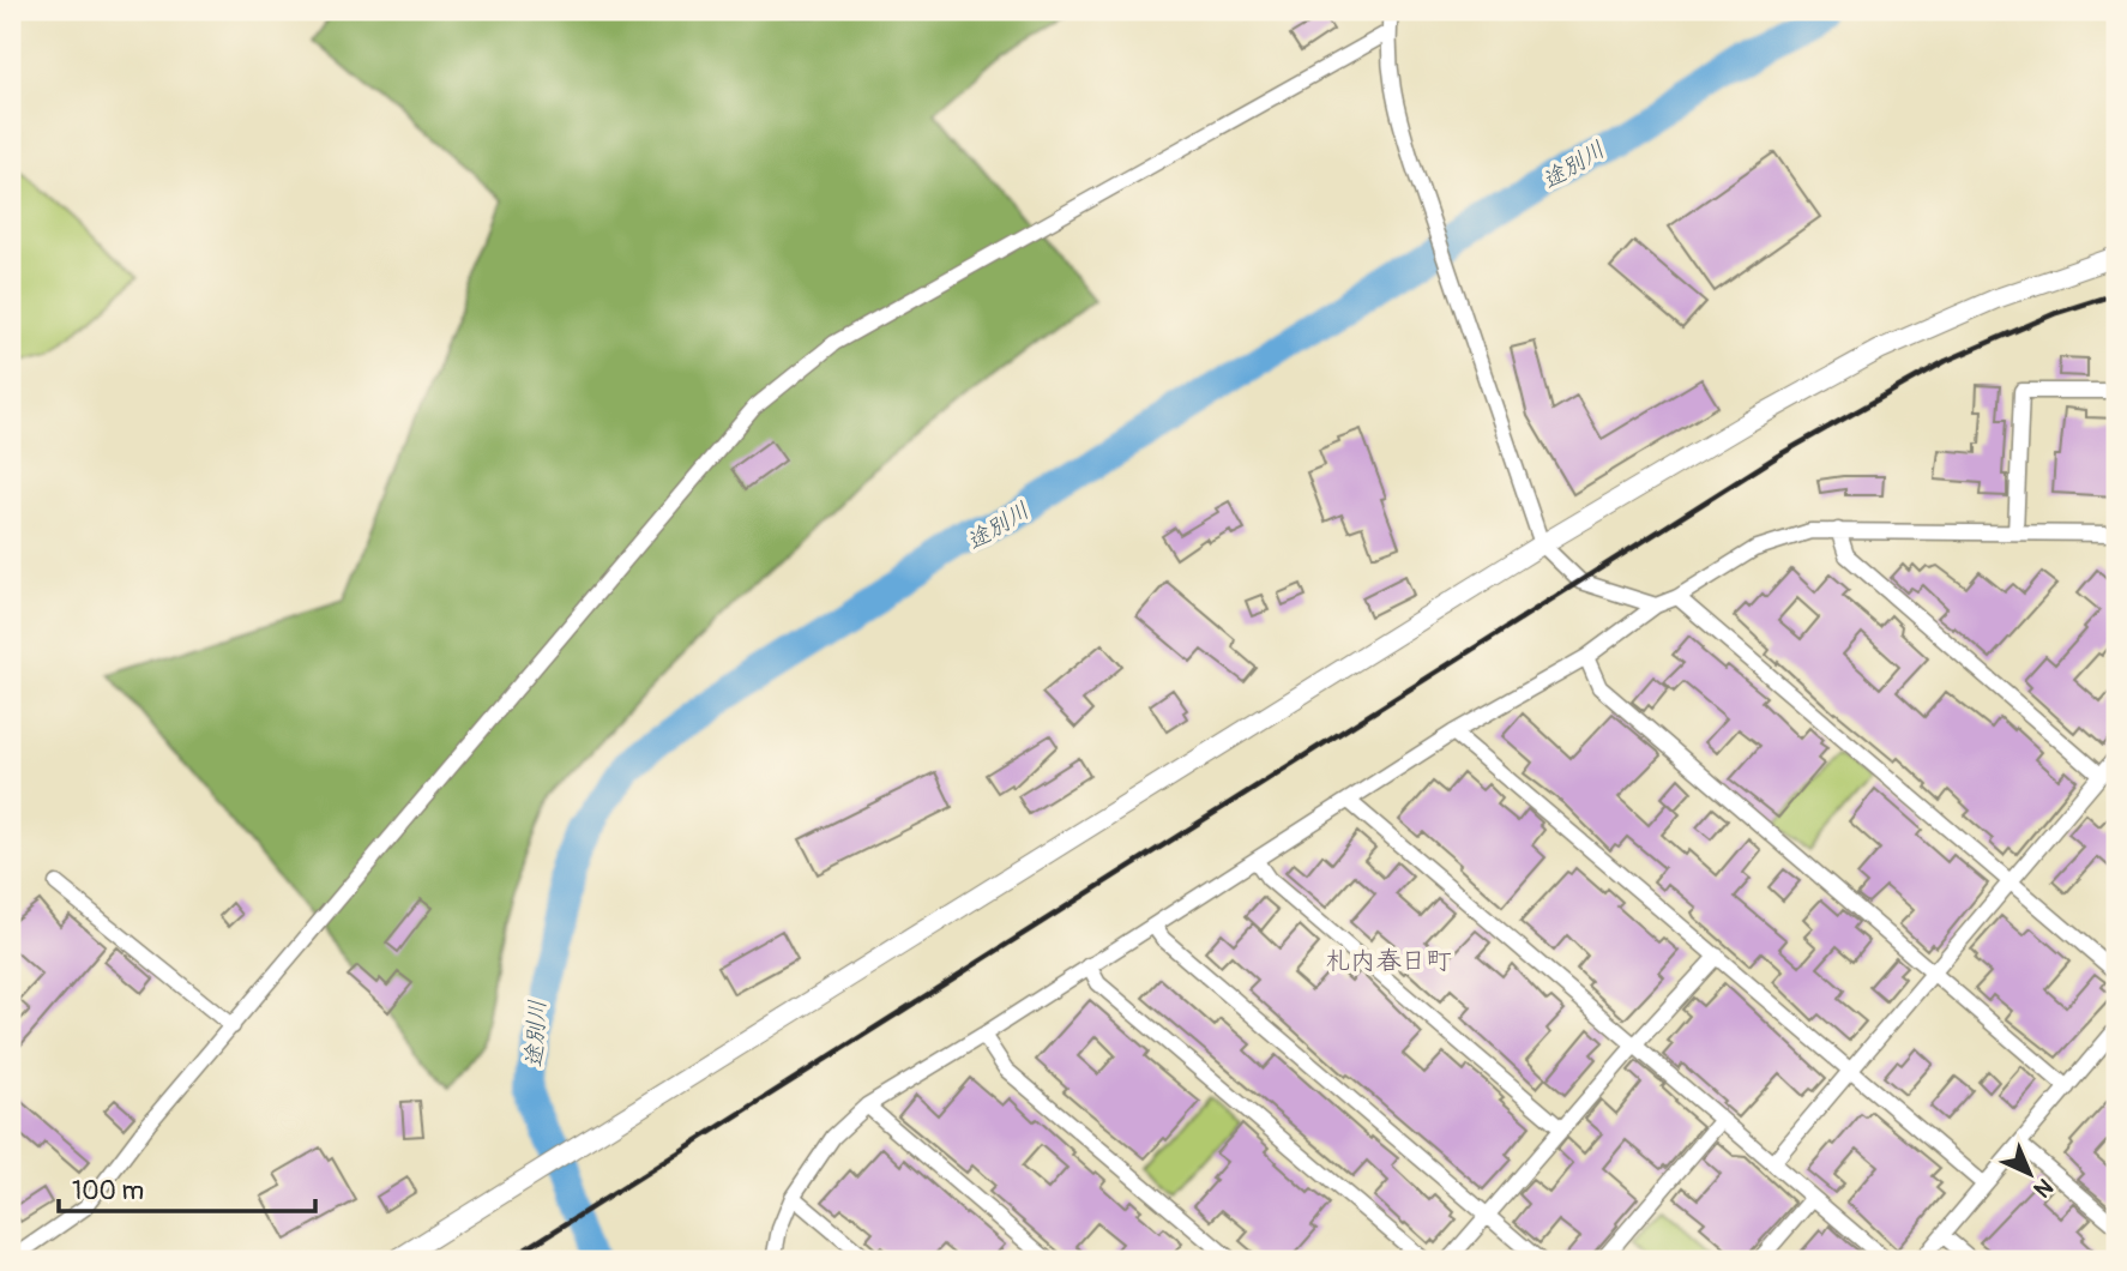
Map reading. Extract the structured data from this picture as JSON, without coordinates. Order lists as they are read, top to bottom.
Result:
{
  "districts": ["札内春日町"],
  "water": ["途別川"],
  "scale_bar": "100 m",
  "north": "bottom right"
}
